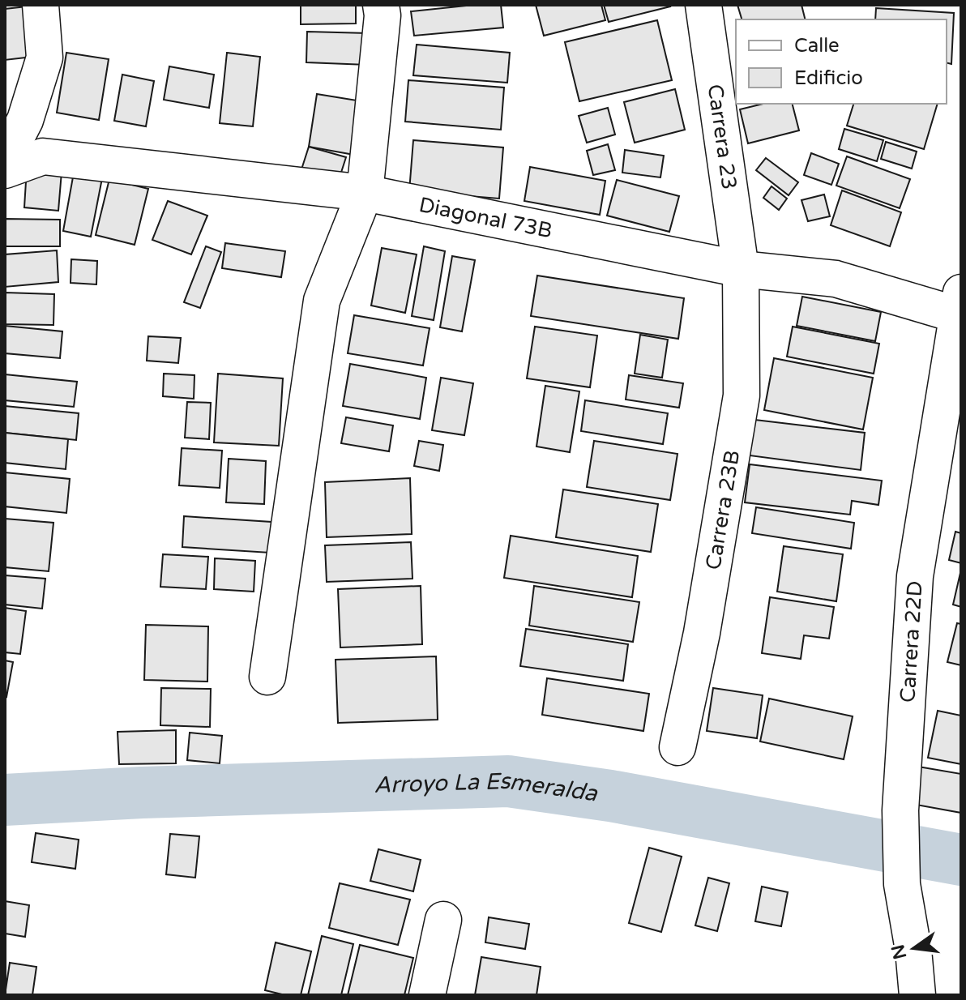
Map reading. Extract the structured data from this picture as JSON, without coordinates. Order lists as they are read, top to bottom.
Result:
{
  "streets": {
    "street": [
      "Carrera 23",
      "Diagonal 73B",
      "Carrera 23B",
      "Carrera 22D"
    ]
  },
  "crossings": [
    ["Carrera 23", "Diagonal 73B"],
    ["Carrera 23", "Carrera 23B"],
    ["Diagonal 73B", "Carrera 23B"],
    ["Diagonal 73B", "Carrera 22D"]
  ],
  "water": ["Arroyo La Esmeralda"],
  "legend": ["Calle", "Edificio"],
  "north": "left"
}
